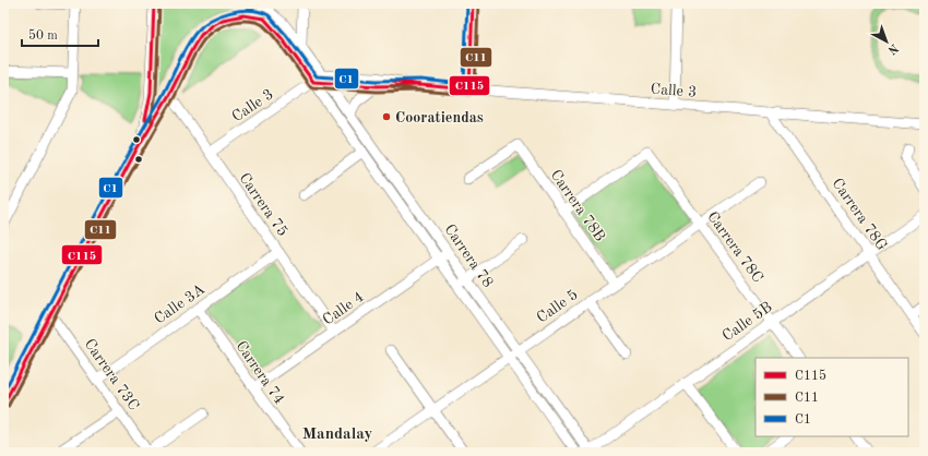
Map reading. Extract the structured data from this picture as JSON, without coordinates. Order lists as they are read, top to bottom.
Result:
{
  "streets": {
    "street": [
      "Calle 3",
      "Carrera 75",
      "Carrera 78B",
      "Carrera 78G",
      "Carrera 78C",
      "Carrera 78",
      "Calle 3A",
      "Calle 5",
      "Calle 4",
      "Calle 5B",
      "Carrera 74",
      "Carrera 73C"
    ]
  },
  "crossings": [
    ["Calle 3", "Carrera 75"],
    ["Calle 3", "Carrera 78G"],
    ["Calle 3", "Carrera 78"],
    ["Carrera 75", "Calle 3A"],
    ["Carrera 75", "Calle 4"],
    ["Carrera 78B", "Carrera 78C"],
    ["Carrera 78B", "Calle 5"],
    ["Carrera 78G", "Calle 5B"],
    ["Carrera 78C", "Calle 5"],
    ["Carrera 78C", "Calle 5B"],
    ["Carrera 78", "Calle 5"],
    ["Carrera 78", "Calle 4"],
    ["Carrera 78", "Calle 5B"],
    ["Calle 3A", "Carrera 74"],
    ["Calle 3A", "Carrera 73C"],
    ["Calle 4", "Carrera 74"]
  ],
  "districts": ["Mandalay"],
  "places": ["Cooratiendas"],
  "lines": ["transit line C115", "transit line C11", "transit line C1"],
  "legend": ["C115", "C11", "C1"],
  "scale_bar": "50 m",
  "north": "bottom right"
}
